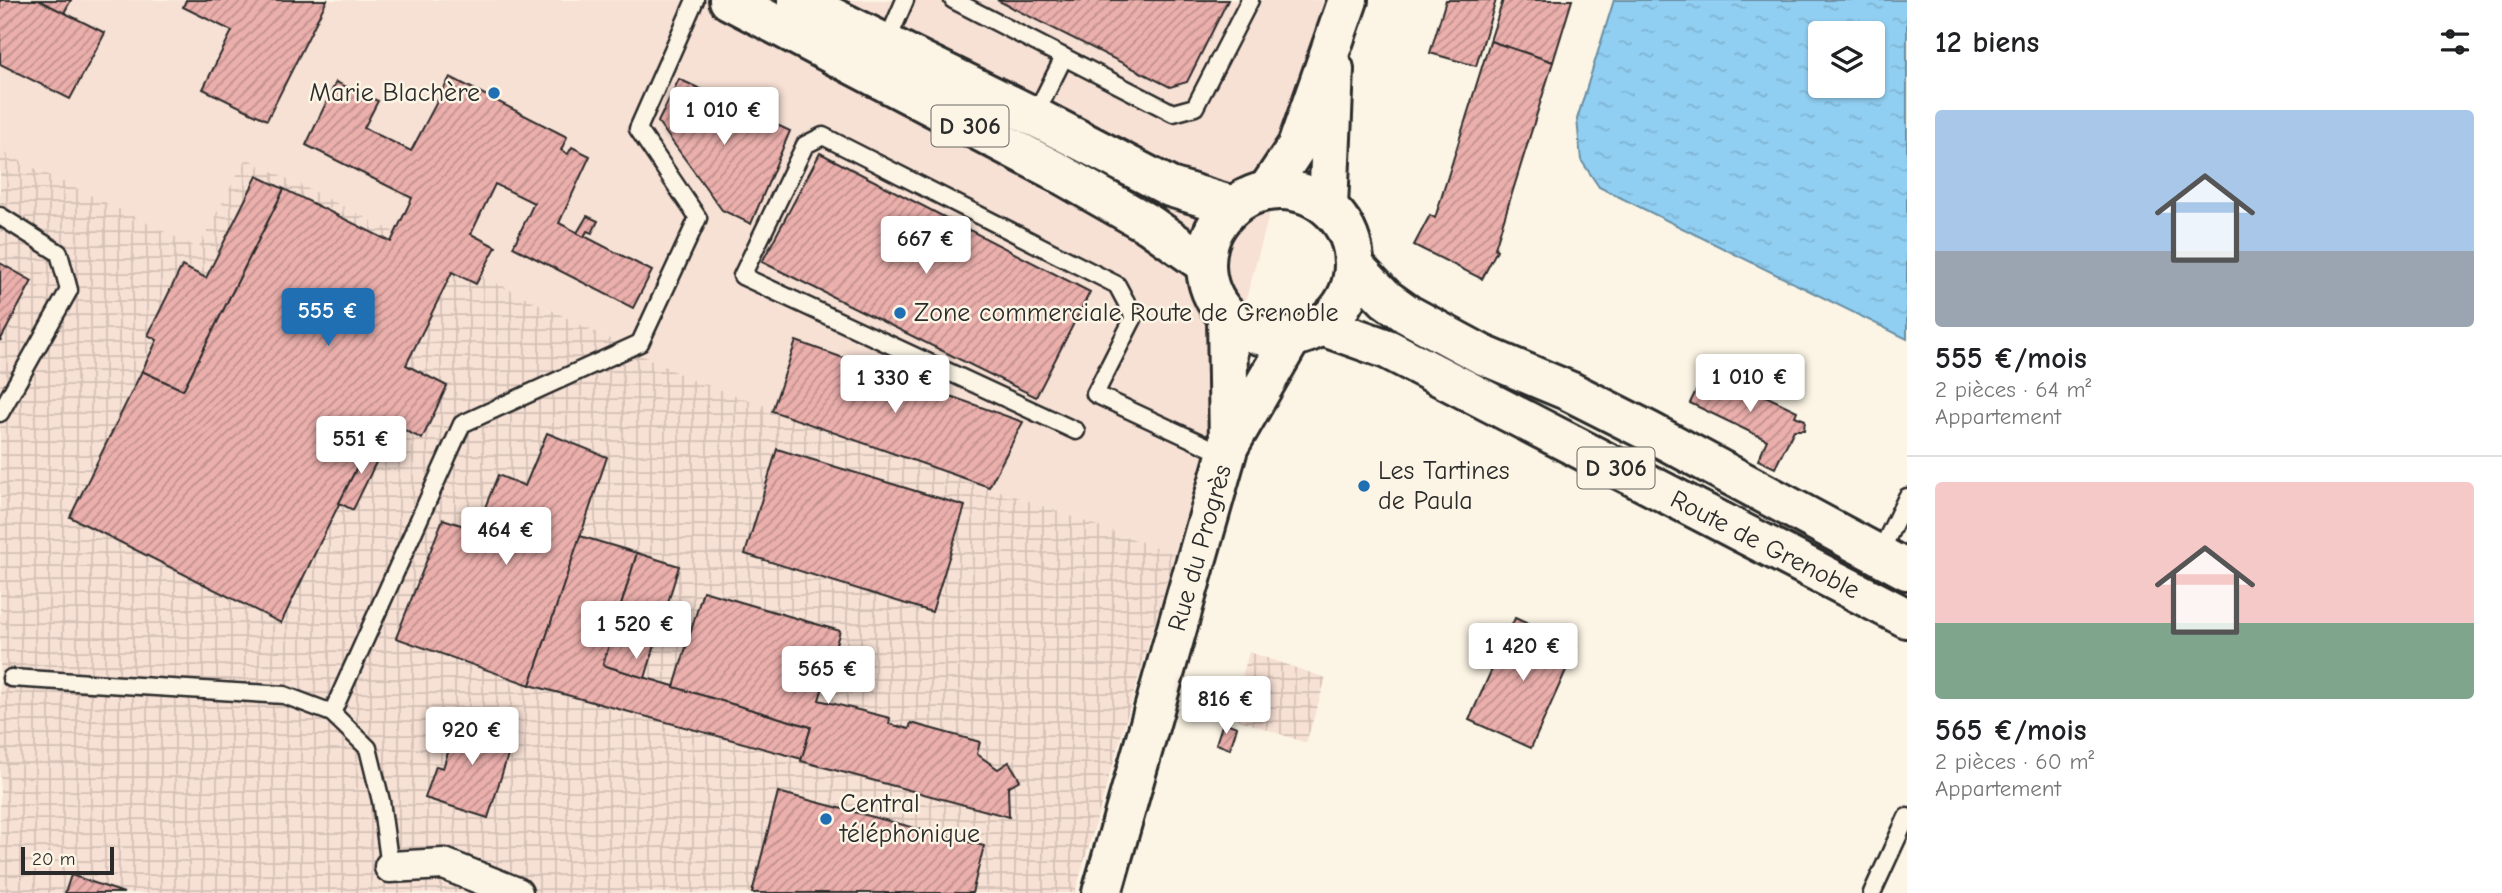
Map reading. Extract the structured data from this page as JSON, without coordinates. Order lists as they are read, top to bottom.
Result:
{
  "streets": {
    "main road": ["D 306", "Route de Grenoble", "Rue du Progrès"]
  },
  "crossings": [
    ["D 306", "Route de Grenoble"],
    ["D 306", "Rue du Progrès"],
    ["Route de Grenoble", "Rue du Progrès"]
  ],
  "places": [
    "Marie Blachère",
    "Zone commerciale Route de Grenoble",
    "Les Tartines de Paula",
    "Central téléphonique"
  ],
  "scale_bar": "20 m",
  "page": {
    "heading": "12 biens",
    "list": [
      {
        "name": "555 €/mois",
        "note": "2 pièces · 64 m² · Appartement"
      },
      {
        "name": "565 €/mois",
        "note": "2 pièces · 60 m² · Appartement"
      }
    ],
    "price": [
      "1 010 €",
      "667 €",
      "555 €",
      "1 010 €",
      "1 330 €",
      "551 €",
      "464 €",
      "1 520 €",
      "1 420 €",
      "565 €",
      "816 €",
      "920 €"
    ],
    "scale": "20 m"
  }
}
